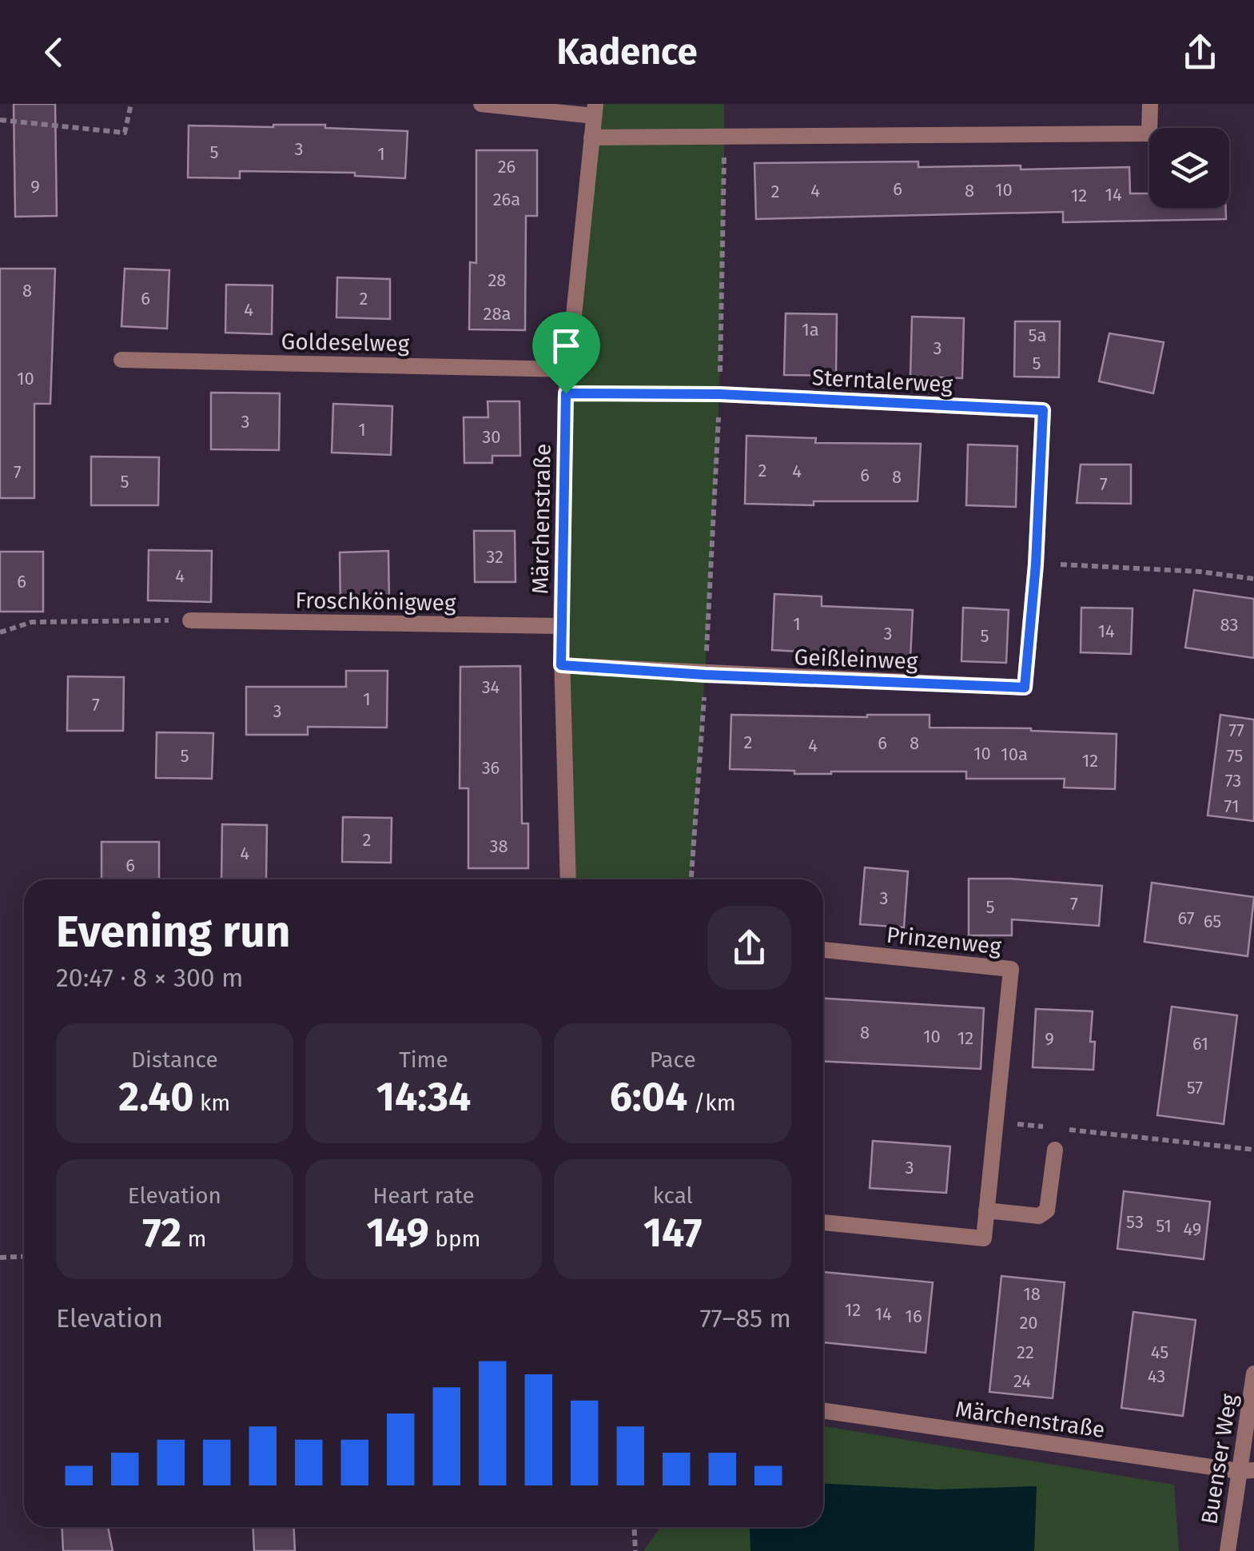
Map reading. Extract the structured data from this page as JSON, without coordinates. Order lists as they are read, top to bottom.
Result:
{
  "streets": {
    "street": [
      "Goldeselweg",
      "Sterntalerweg",
      "Märchenstraße",
      "Froschkönigweg",
      "Geißleinweg",
      "Prinzenweg",
      "Buenser Weg"
    ]
  },
  "crossings": [
    ["Goldeselweg", "Märchenstraße"],
    ["Sterntalerweg", "Märchenstraße"],
    ["Sterntalerweg", "Geißleinweg"],
    ["Märchenstraße", "Froschkönigweg"],
    ["Märchenstraße", "Geißleinweg"],
    ["Märchenstraße", "Buenser Weg"]
  ],
  "house_numbers": [
    "3",
    "5",
    "1",
    "26",
    "9",
    "6",
    "10",
    "4",
    "8",
    "2",
    "14",
    "12",
    "26a",
    "28",
    "8",
    "6",
    "2",
    "4",
    "28a",
    "1a",
    "5a",
    "3",
    "5",
    "10",
    "3",
    "1",
    "30",
    "2",
    "4",
    "7",
    "6",
    "8",
    "5",
    "7",
    "32",
    "4",
    "6",
    "1",
    "83",
    "14",
    "3",
    "5",
    "34",
    "1",
    "7",
    "3",
    "77",
    "2",
    "6",
    "8",
    "4",
    "10",
    "10a",
    "5",
    "75",
    "12",
    "36",
    "73",
    "71",
    "2",
    "38",
    "4",
    "6",
    "3",
    "7",
    "5",
    "67",
    "65",
    "8",
    "10",
    "12",
    "9",
    "61",
    "57",
    "3",
    "53",
    "51",
    "49",
    "18",
    "12",
    "14",
    "16",
    "20",
    "22",
    "45",
    "43",
    "24"
  ],
  "page": {
    "header": "Kadence",
    "heading": ["Evening run", "20:47 · 8 × 300 m"],
    "stats": [
      ["Distance", "2.40 km"],
      ["Time", "14:34"],
      ["Pace", "6:04 /km"],
      ["Elevation", "72 m"],
      ["Heart rate", "149 bpm"],
      ["kcal", "147"]
    ],
    "chart": ["Elevation", "77–85 m"]
  }
}
